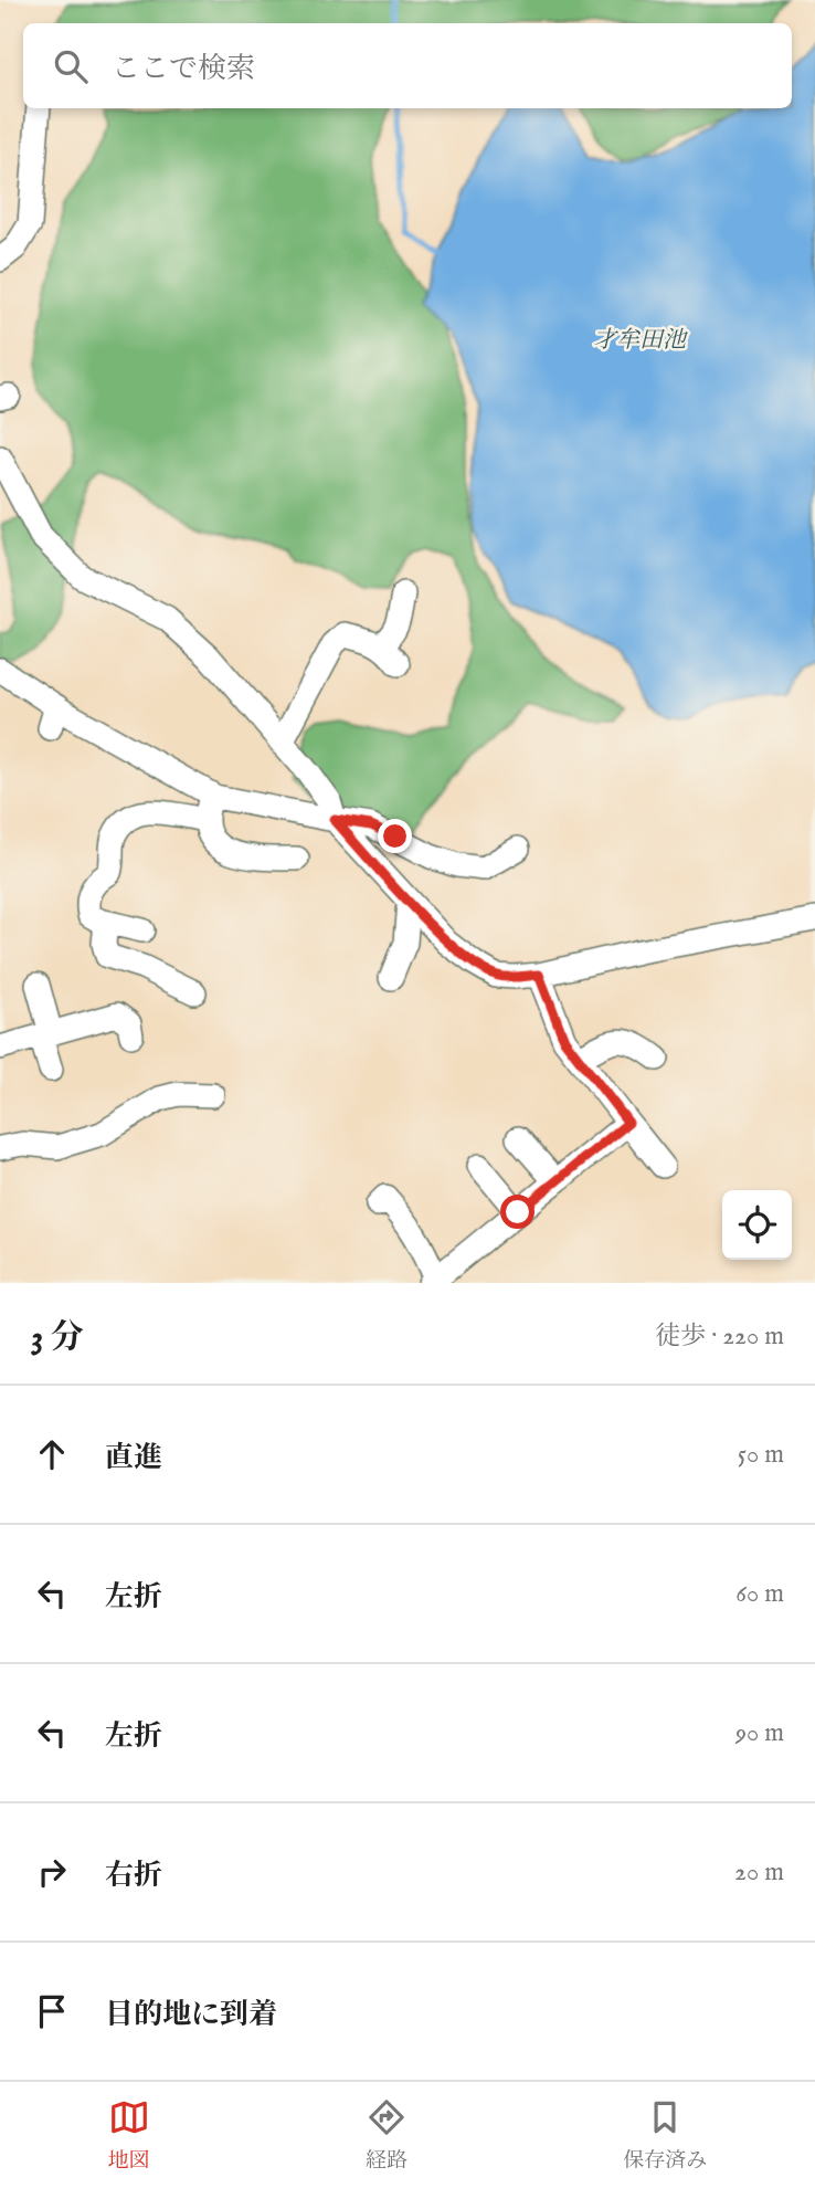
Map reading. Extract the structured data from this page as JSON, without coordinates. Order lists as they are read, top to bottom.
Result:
{
  "water": ["才牟田池"],
  "page": {
    "search": "ここで検索",
    "heading": ["3 分", "徒歩 · 220 m"],
    "list": [
      ["直進", "50 m"],
      ["左折", "60 m"],
      ["左折", "90 m"],
      ["右折", "20 m"],
      "目的地に到着"
    ],
    "nav": ["地図", "経路", "保存済み"]
  }
}
